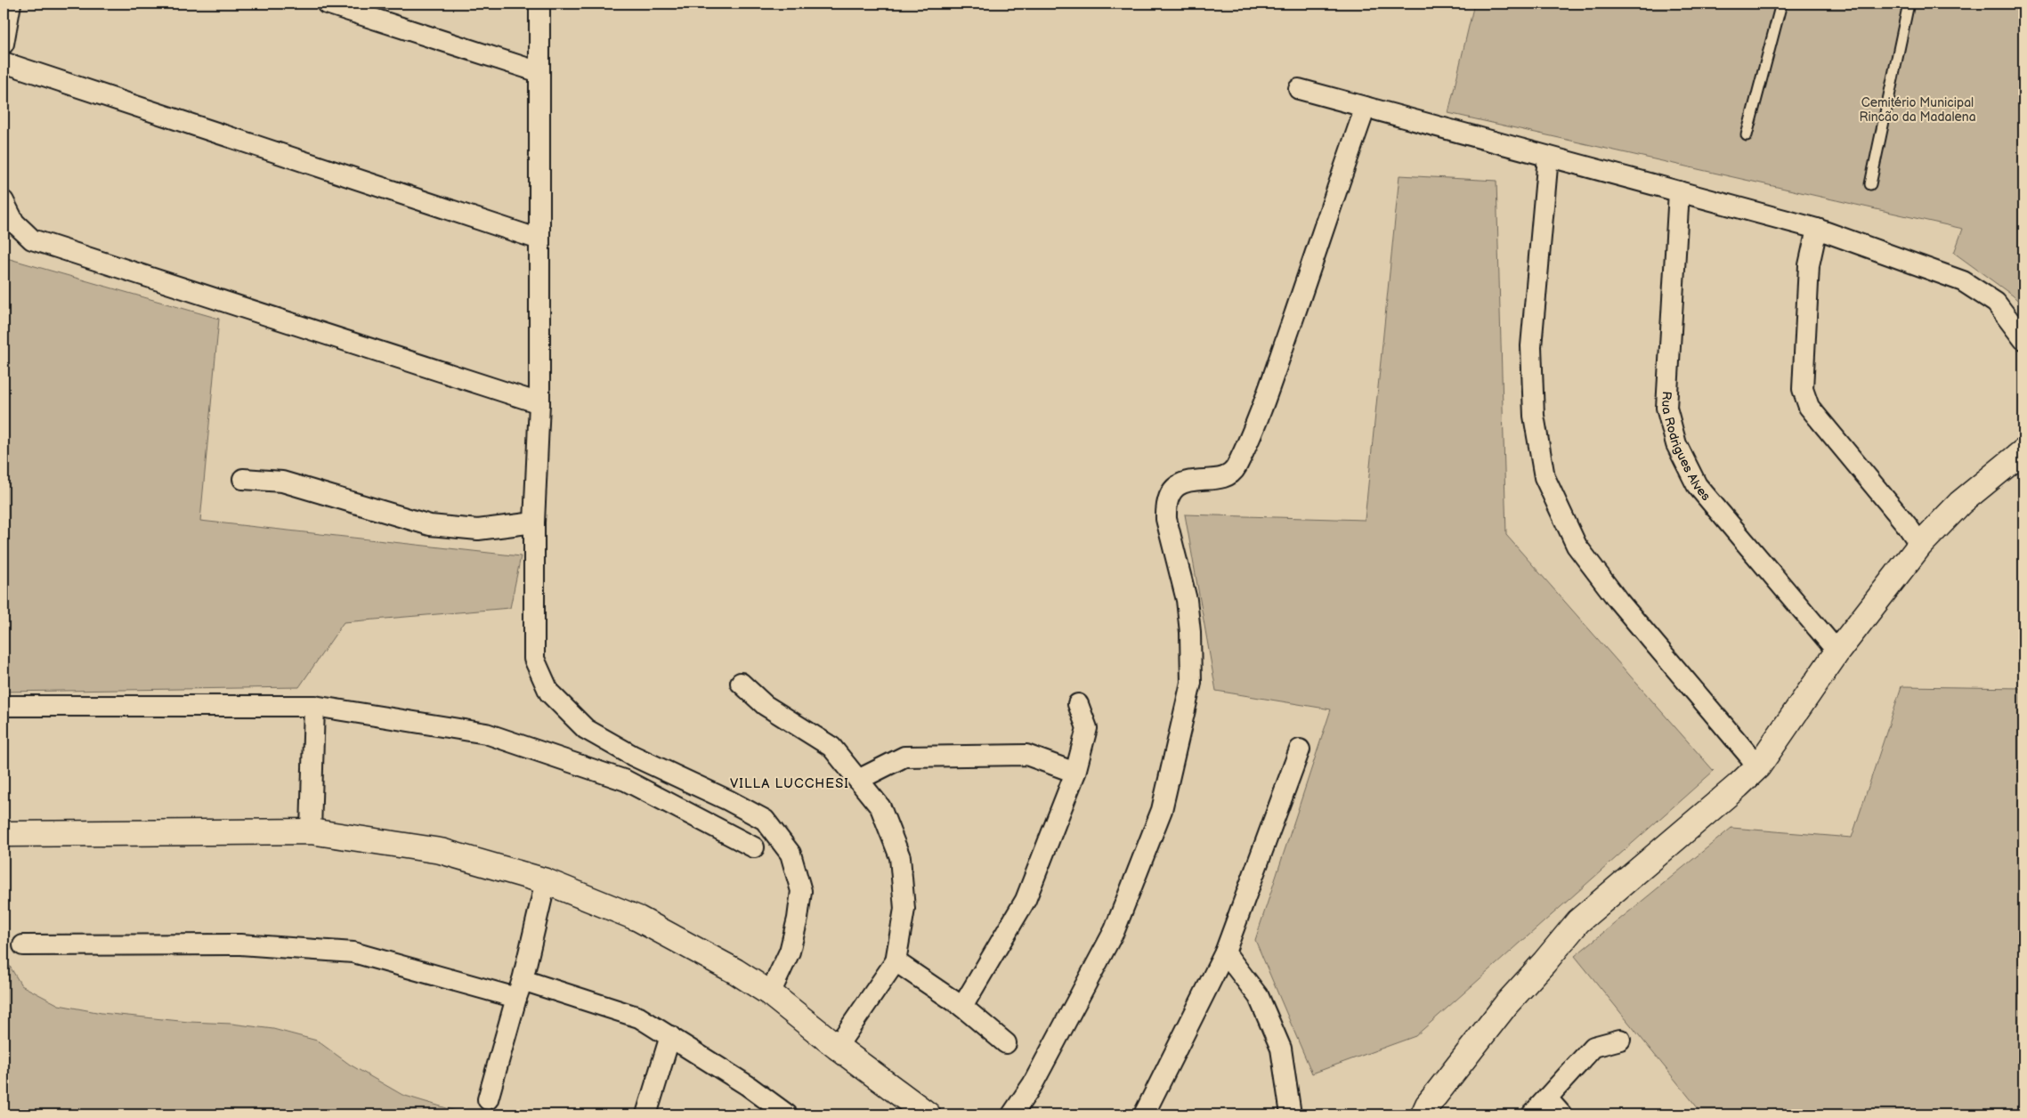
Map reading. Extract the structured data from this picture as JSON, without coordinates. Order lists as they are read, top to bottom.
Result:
{
  "streets": {
    "street": ["Rua Rodrigues Alves"]
  },
  "districts": ["VILLA LUCCHESI"],
  "parks": ["Cemitério Municipal Rincão da Madalena"]
}
